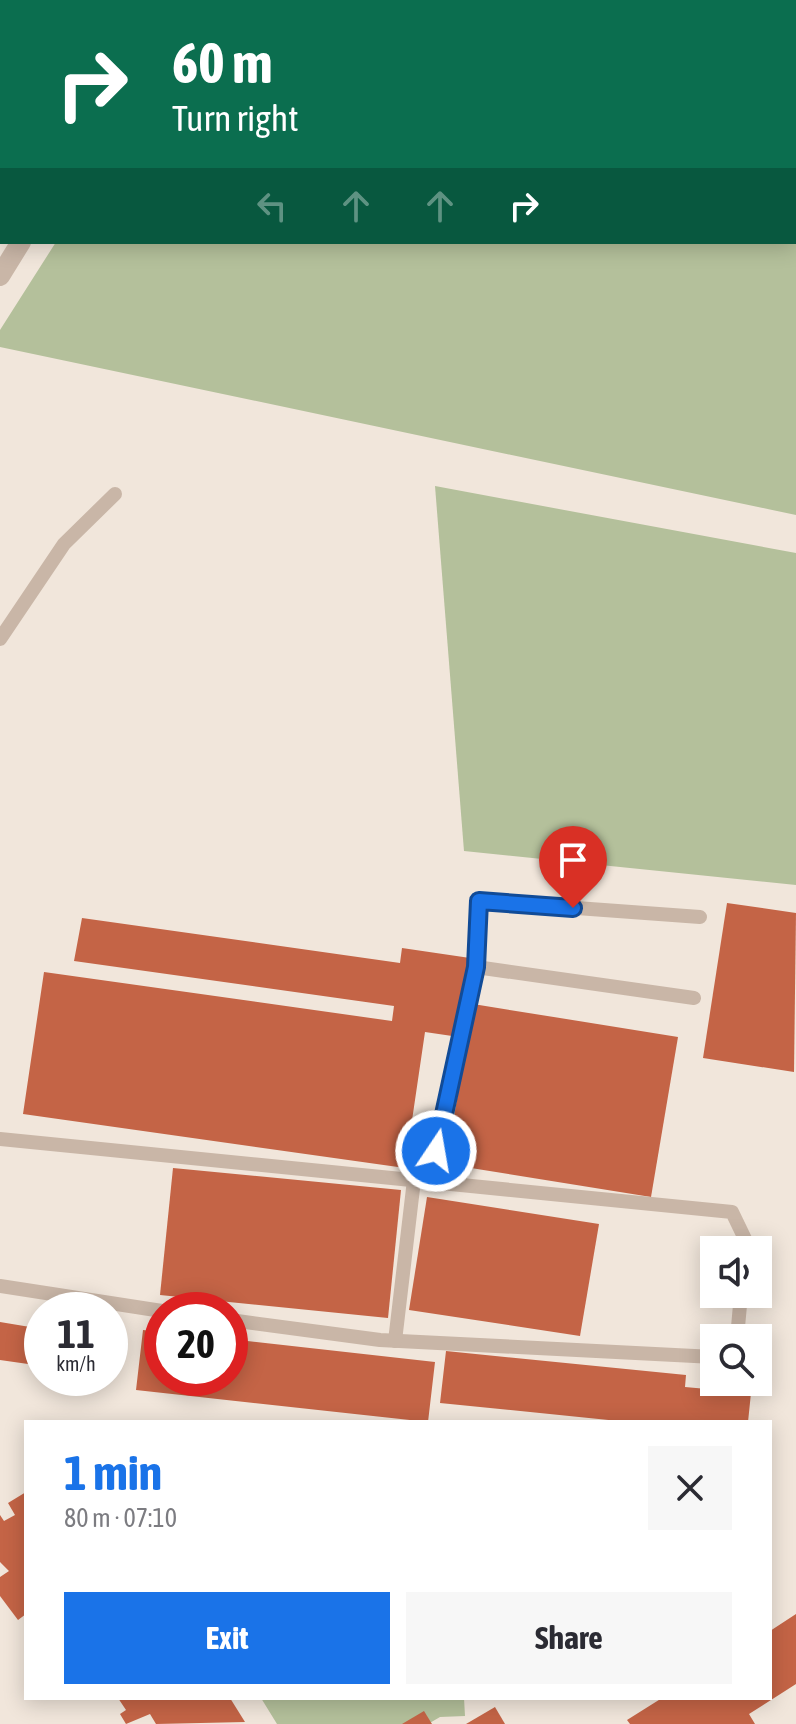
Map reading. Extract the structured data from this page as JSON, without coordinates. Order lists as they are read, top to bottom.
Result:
{
  "page": {
    "turn": ["60 m", "Turn right"],
    "speed": "11 km/h",
    "limit": "20",
    "heading": ["1 min", "80 m · 07:10"],
    "buttons": ["Exit", "Share"]
  }
}
